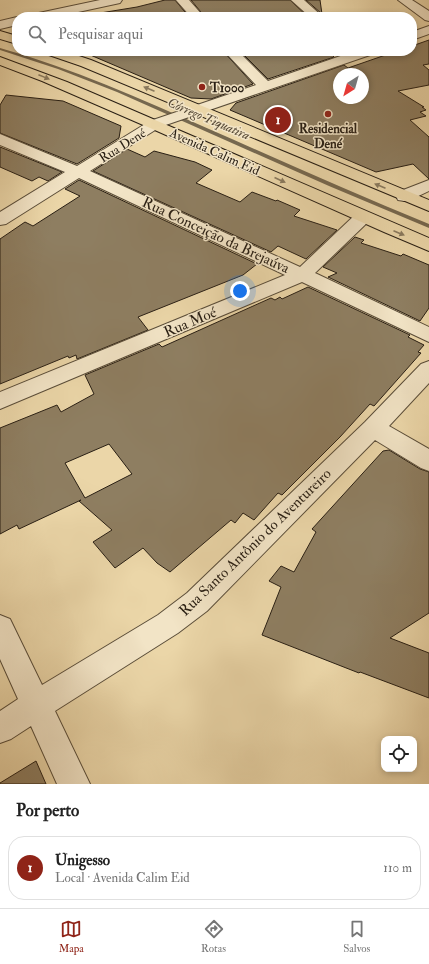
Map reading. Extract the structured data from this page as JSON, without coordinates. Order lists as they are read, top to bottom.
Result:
{
  "streets": {
    "main road": ["Avenida Calim Eid"],
    "street": [
      "Rua Dené",
      "Rua Conceição da Brejaúva",
      "Rua Moé",
      "Rua Santo Antônio do Aventureiro"
    ]
  },
  "crossings": [
    ["Rua Dené", "Avenida Calim Eid"],
    ["Rua Dené", "Rua Conceição da Brejaúva"],
    ["Avenida Calim Eid", "Rua Moé"],
    ["Rua Conceição da Brejaúva", "Rua Moé"]
  ],
  "water": ["Córrego Tiquatira"],
  "places": ["T1000", "Residencial Dené"],
  "north": "bottom left",
  "page": {
    "search": "Pesquisar aqui",
    "pins": "1",
    "heading": "Por perto",
    "list": [
      {
        "mark": "1",
        "name": "Unigesso",
        "note": "Local · Avenida Calim Eid",
        "value": "110 m"
      }
    ],
    "nav": ["Mapa", "Rotas", "Salvos"]
  }
}
